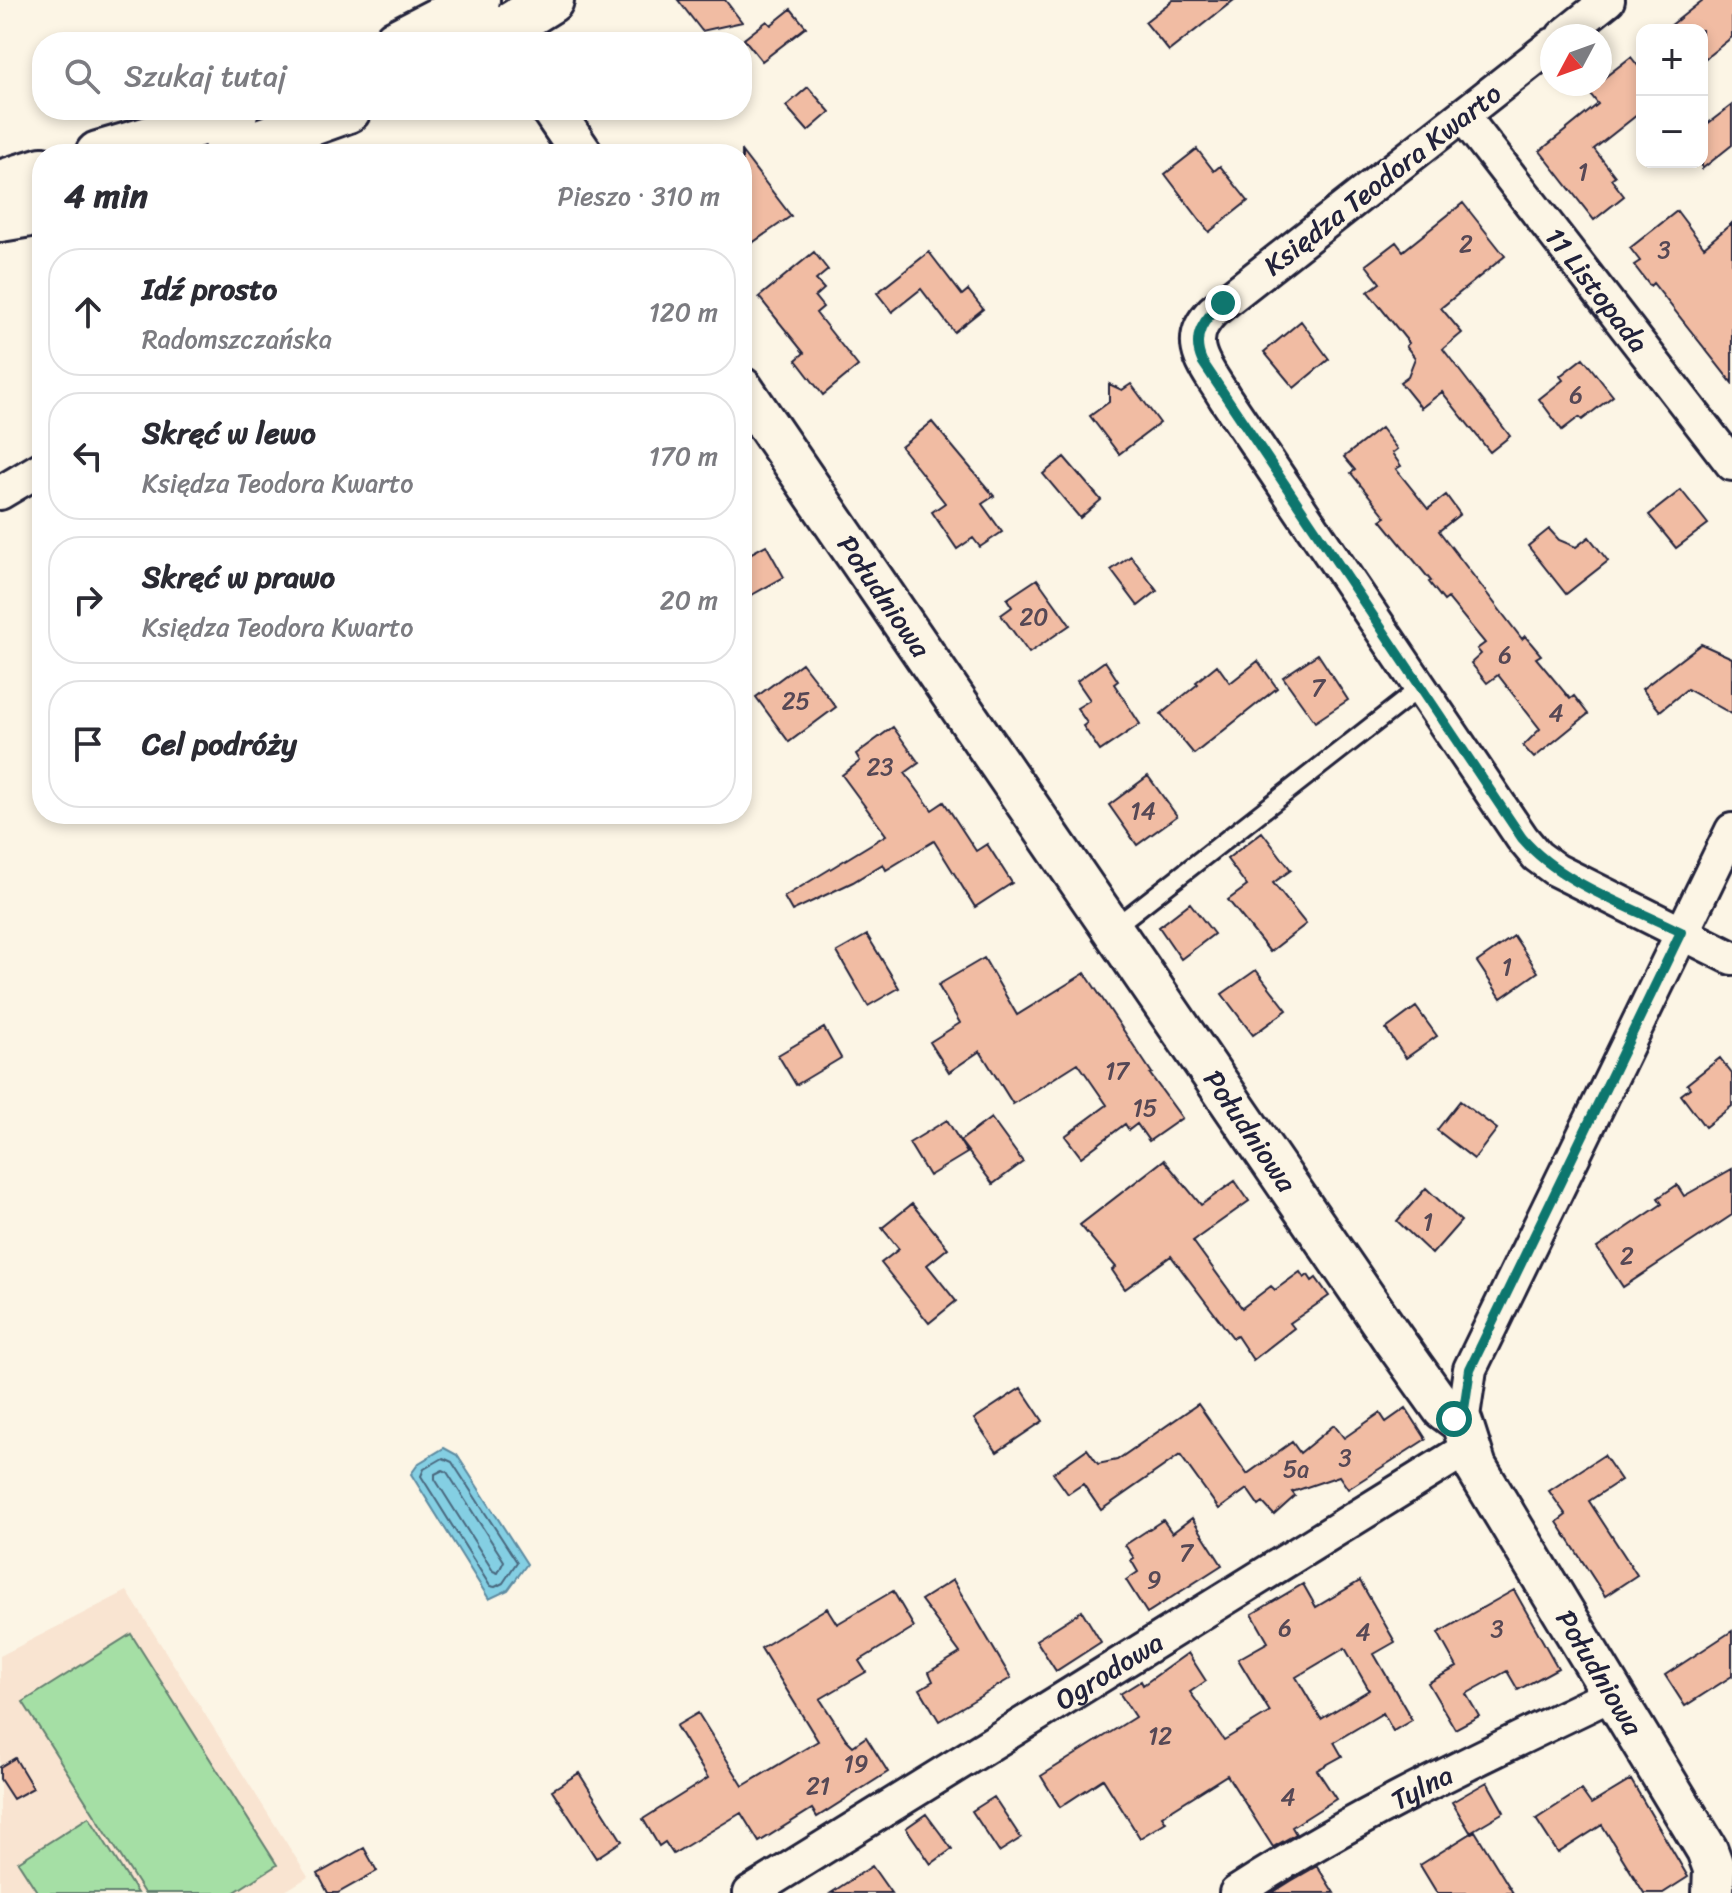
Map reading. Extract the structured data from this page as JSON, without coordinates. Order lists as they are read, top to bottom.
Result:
{
  "streets": {
    "street": [
      "Księdza Teodora Kwarto",
      "11 Listopada",
      "Południowa",
      "Ogrodowa",
      "Tylna"
    ]
  },
  "crossings": [
    ["Księdza Teodora Kwarto", "11 Listopada"],
    ["Południowa", "Ogrodowa"],
    ["Południowa", "Tylna"]
  ],
  "house_numbers": [
    "1",
    "2",
    "3",
    "6",
    "20",
    "6",
    "7",
    "25",
    "4",
    "23",
    "14",
    "1",
    "17",
    "15",
    "1",
    "2",
    "3",
    "5a",
    "7",
    "9",
    "6",
    "3",
    "4",
    "12",
    "19",
    "21",
    "4"
  ],
  "north": "bottom left",
  "page": {
    "map_buttons": ["+", "−"],
    "search": "Szukaj tutaj",
    "heading": ["4 min", "Pieszo · 310 m"],
    "list": [
      ["Idź prosto", "Radomszczańska", "120 m"],
      ["Skręć w lewo", "Księdza Teodora Kwarto", "170 m"],
      ["Skręć w prawo", "Księdza Teodora Kwarto", "20 m"],
      "Cel podróży"
    ]
  }
}
